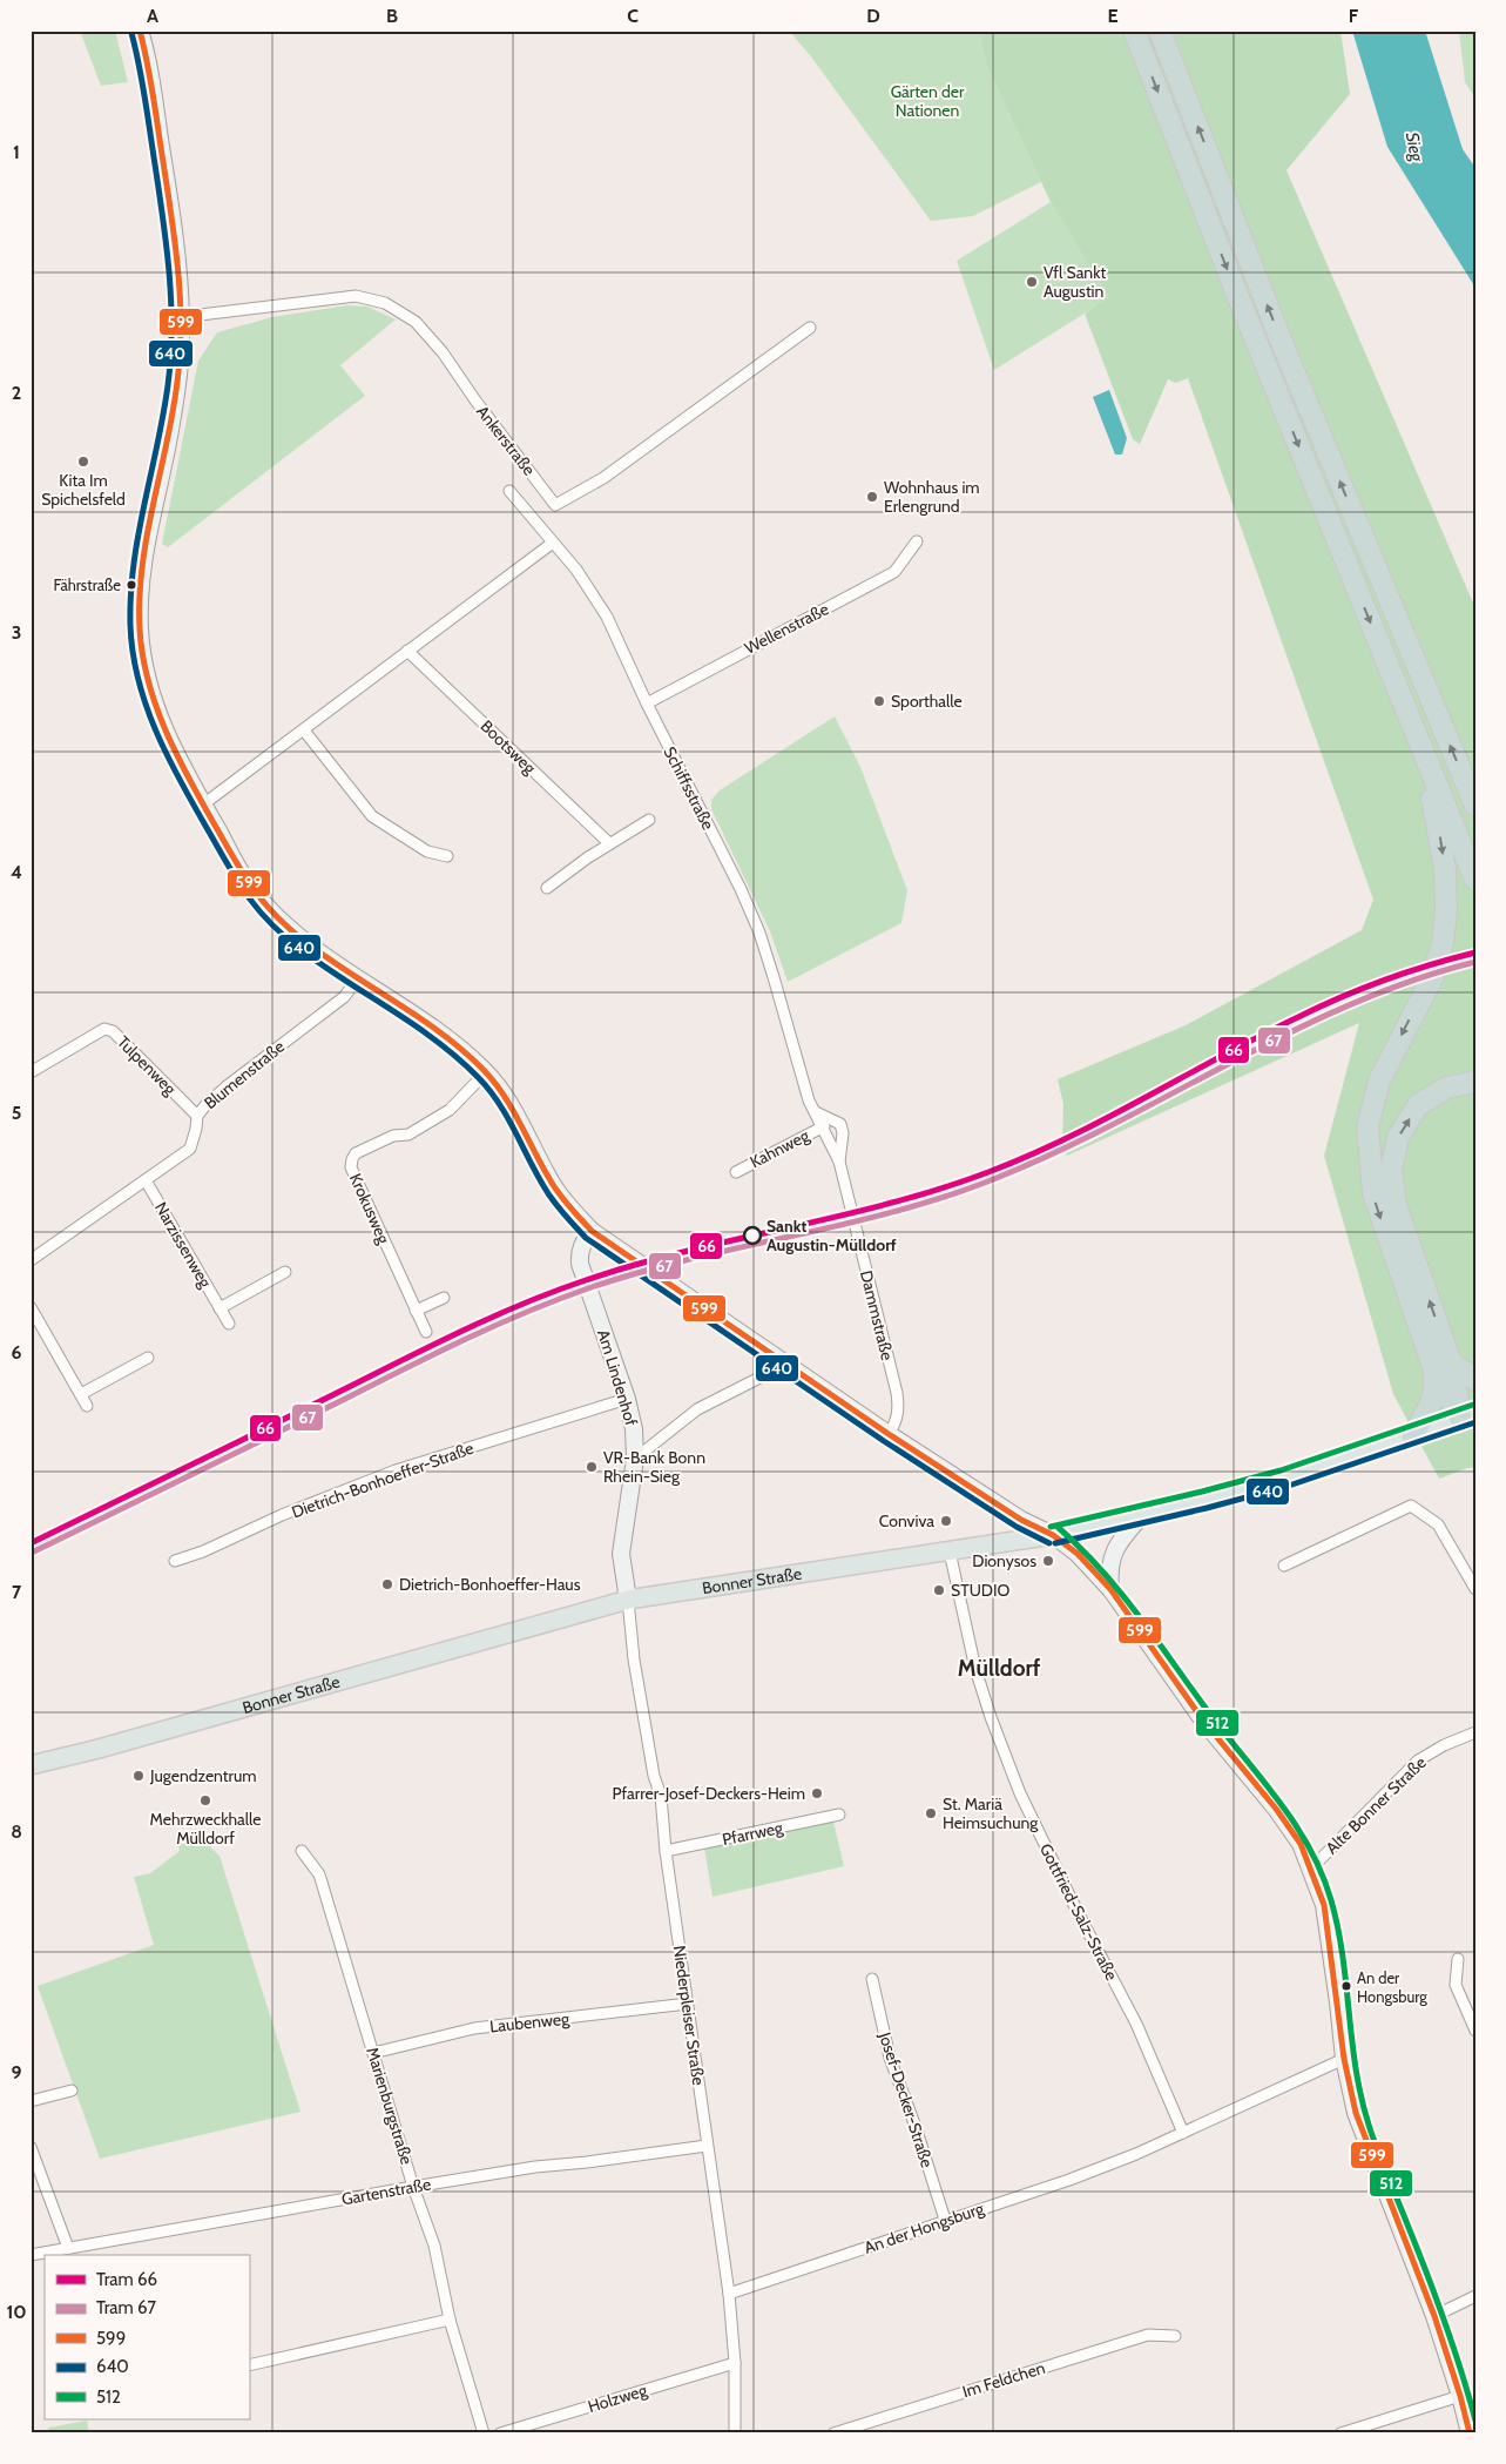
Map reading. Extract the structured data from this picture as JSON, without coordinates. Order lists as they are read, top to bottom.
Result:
{
  "streets": {
    "main road": ["Bonner Straße"],
    "street": [
      "Ankerstraße",
      "Wellenstraße",
      "Bootsweg",
      "Schiffsstraße",
      "Tulpenweg",
      "Blumenstraße",
      "Kahnweg",
      "Krokusweg",
      "Narzissenweg",
      "Dammstraße",
      "Am Lindenhof",
      "Dietrich-Bonhoeffer-Straße",
      "Alte Bonner Straße",
      "Pfarrweg",
      "Gottfried-Salz-Straße",
      "Niederpleiser Straße",
      "Laubenweg",
      "Josef-Decker-Straße",
      "Marienburgstraße",
      "Gartenstraße",
      "An der Hongsburg",
      "Im Feldchen",
      "Holzweg"
    ]
  },
  "crossings": [
    ["Wellenstraße", "Schiffsstraße"],
    ["Schiffsstraße", "Kahnweg"],
    ["Schiffsstraße", "Dammstraße"],
    ["Tulpenweg", "Blumenstraße"],
    ["Blumenstraße", "Narzissenweg"],
    ["Kahnweg", "Dammstraße"],
    ["Am Lindenhof", "Dietrich-Bonhoeffer-Straße"],
    ["Am Lindenhof", "Bonner Straße"],
    ["Am Lindenhof", "Niederpleiser Straße"],
    ["Bonner Straße", "Gottfried-Salz-Straße"],
    ["Bonner Straße", "Niederpleiser Straße"],
    ["Pfarrweg", "Niederpleiser Straße"],
    ["Gottfried-Salz-Straße", "An der Hongsburg"],
    ["Niederpleiser Straße", "Laubenweg"],
    ["Niederpleiser Straße", "Gartenstraße"],
    ["Niederpleiser Straße", "An der Hongsburg"],
    ["Niederpleiser Straße", "Holzweg"],
    ["Laubenweg", "Marienburgstraße"],
    ["Josef-Decker-Straße", "An der Hongsburg"],
    ["Marienburgstraße", "Gartenstraße"]
  ],
  "districts": ["Mülldorf"],
  "water": ["Sieg"],
  "parks": ["Gärten der Nationen"],
  "places": [
    "Vfl Sankt Augustin",
    "Kita Im Spichelsfeld",
    "Wohnhaus im Erlengrund",
    "Fährstraße",
    "Sporthalle",
    "Sankt Augustin-Mülldorf",
    "VR-Bank Bonn Rhein-Sieg",
    "Conviva",
    "Dionysos",
    "Dietrich-Bonhoeffer-Haus",
    "STUDIO",
    "Jugendzentrum",
    "Pfarrer-Josef-Deckers-Heim",
    "Mehrzweckhalle Mülldorf",
    "St. Mariä Heimsuchung",
    "An der Hongsburg"
  ],
  "lines": [
    "transit line 599",
    "transit line 640",
    "tram line 66",
    "tram line 67",
    "transit line 512"
  ],
  "legend": [
    "Tram 66",
    "Tram 67",
    "599",
    "640",
    "512"
  ],
  "grid": {
    "columns": [
      "A",
      "B",
      "C",
      "D",
      "E",
      "F"
    ],
    "rows": [
      "1",
      "2",
      "3",
      "4",
      "5",
      "6",
      "7",
      "8",
      "9",
      "10"
    ]
  }
}
